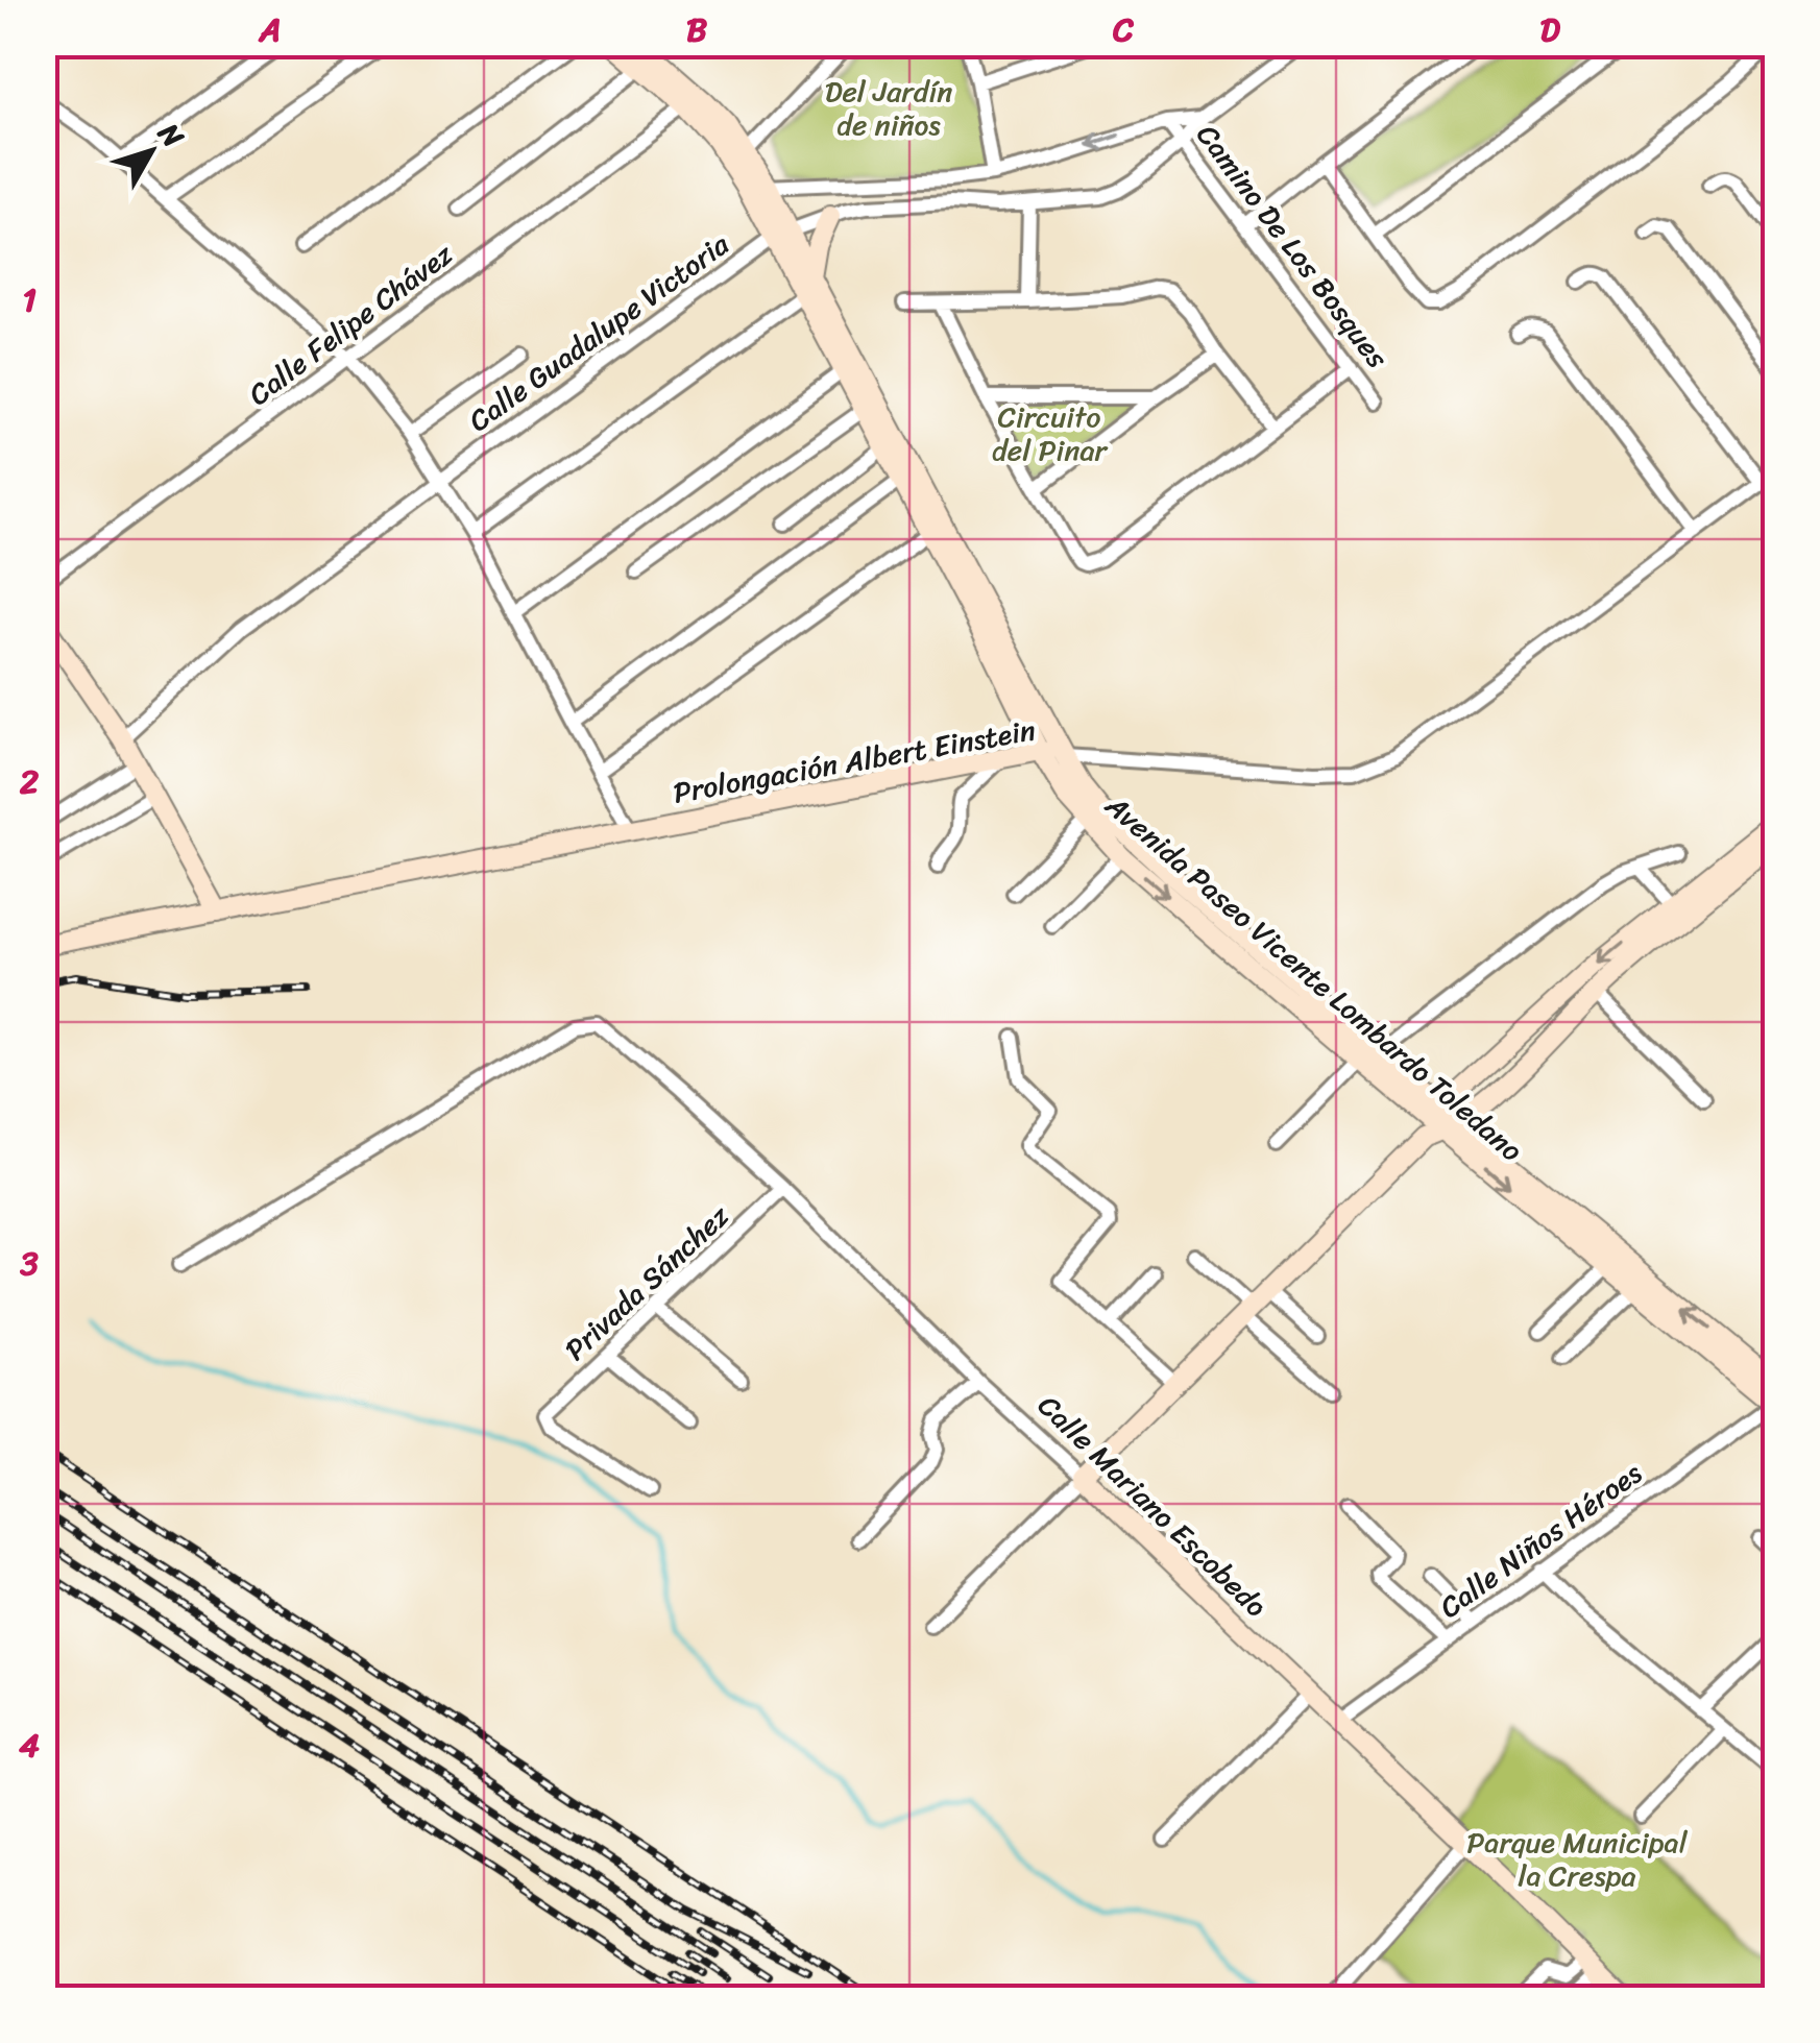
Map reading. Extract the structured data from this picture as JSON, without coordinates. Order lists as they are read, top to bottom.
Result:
{
  "streets": {
    "main road": ["Prolongación Albert Einstein", "Avenida Paseo Vicente Lombardo Toledano", "Calle Mariano Escobedo"],
    "street": [
      "Camino De Los Bosques",
      "Calle Felipe Chávez",
      "Calle Guadalupe Victoria",
      "Privada Sánchez",
      "Calle Niños Héroes"
    ]
  },
  "crossings": [
    ["Camino De Los Bosques", "Calle Guadalupe Victoria"],
    ["Calle Felipe Chávez", "Avenida Paseo Vicente Lombardo Toledano"],
    ["Calle Guadalupe Victoria", "Avenida Paseo Vicente Lombardo Toledano"],
    ["Prolongación Albert Einstein", "Avenida Paseo Vicente Lombardo Toledano"],
    ["Avenida Paseo Vicente Lombardo Toledano", "Calle Niños Héroes"],
    ["Privada Sánchez", "Calle Mariano Escobedo"],
    ["Calle Mariano Escobedo", "Calle Niños Héroes"]
  ],
  "parks": ["Del Jardín de niños", "Circuito del Pinar", "Parque Municipal la Crespa"],
  "north": "top right",
  "grid": {
    "columns": [
      "A",
      "B",
      "C",
      "D"
    ],
    "rows": [
      "1",
      "2",
      "3",
      "4"
    ]
  }
}
